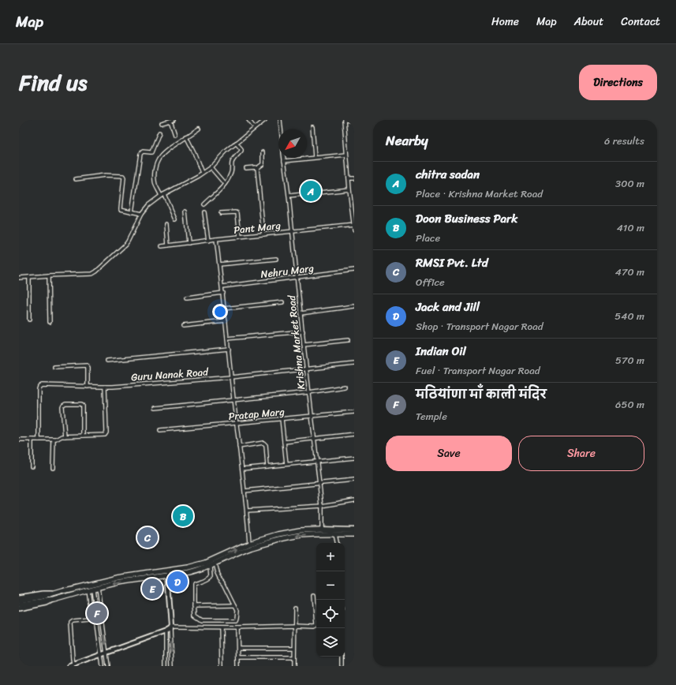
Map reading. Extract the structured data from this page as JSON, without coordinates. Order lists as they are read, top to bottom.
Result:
{
  "streets": {
    "street": [
      "Pant Marg",
      "Nehru Marg",
      "Krishna Market Road",
      "Guru Nanak Road",
      "Pratap Marg"
    ]
  },
  "crossings": [
    ["Pant Marg", "Krishna Market Road"],
    ["Nehru Marg", "Krishna Market Road"],
    ["Krishna Market Road", "Guru Nanak Road"],
    ["Krishna Market Road", "Pratap Marg"]
  ],
  "north": "bottom left",
  "page": {
    "header": "Map",
    "nav": [
      "Home",
      "Map",
      "About",
      "Contact"
    ],
    "title": "Find us",
    "buttons": [
      "Directions",
      ["Save", "Share"]
    ],
    "heading": ["Nearby", "6 results"],
    "list": [
      {
        "mark": "A",
        "name": "chitra sadan",
        "note": "Place · Krishna Market Road",
        "value": "300 m"
      },
      {
        "mark": "B",
        "name": "Doon Business Park",
        "note": "Place",
        "value": "410 m"
      },
      {
        "mark": "C",
        "name": "RMSI Pvt. Ltd",
        "note": "Office",
        "value": "470 m"
      },
      {
        "mark": "D",
        "name": "Jack and Jill",
        "note": "Shop · Transport Nagar Road",
        "value": "540 m"
      },
      {
        "mark": "E",
        "name": "Indian Oil",
        "note": "Fuel · Transport Nagar Road",
        "value": "570 m"
      },
      {
        "mark": "F",
        "name": "मठियांणा माँ काली मंदिर",
        "note": "Temple",
        "value": "650 m"
      }
    ],
    "pins": [
      "A",
      "B",
      "C",
      "D",
      "E",
      "F"
    ],
    "map_buttons": ["+", "−"]
  }
}
